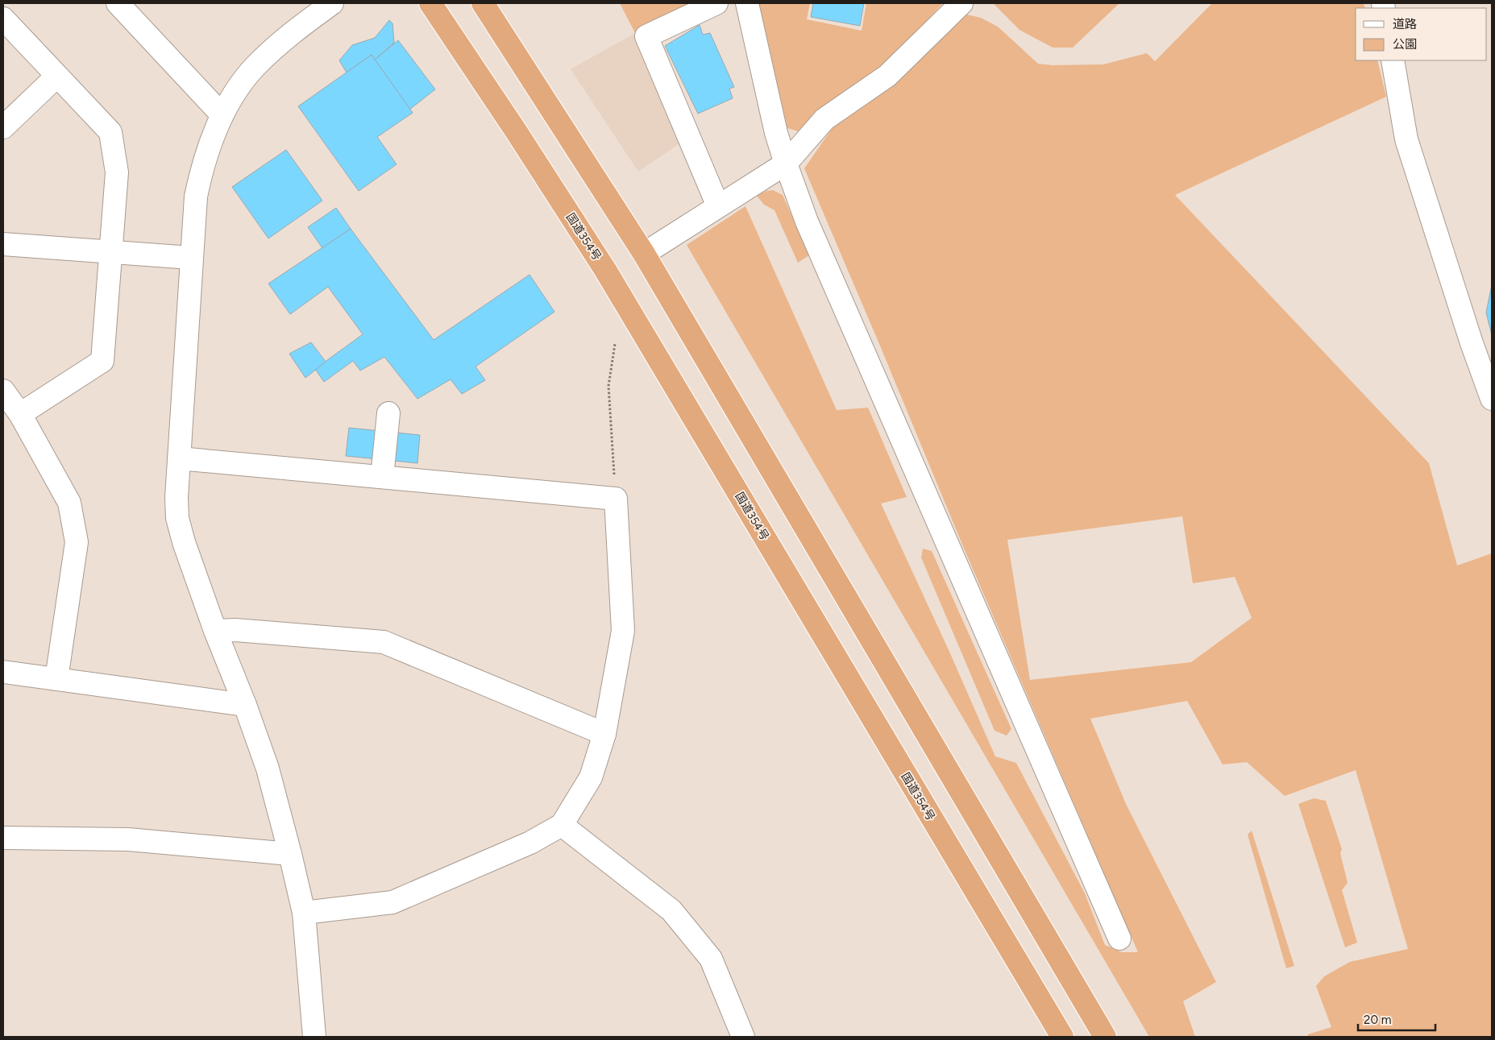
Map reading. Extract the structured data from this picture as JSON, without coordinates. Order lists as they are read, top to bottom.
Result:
{
  "streets": {
    "highway": ["国道354号"]
  },
  "legend": ["道路", "公園"],
  "scale_bar": "20 m"
}
